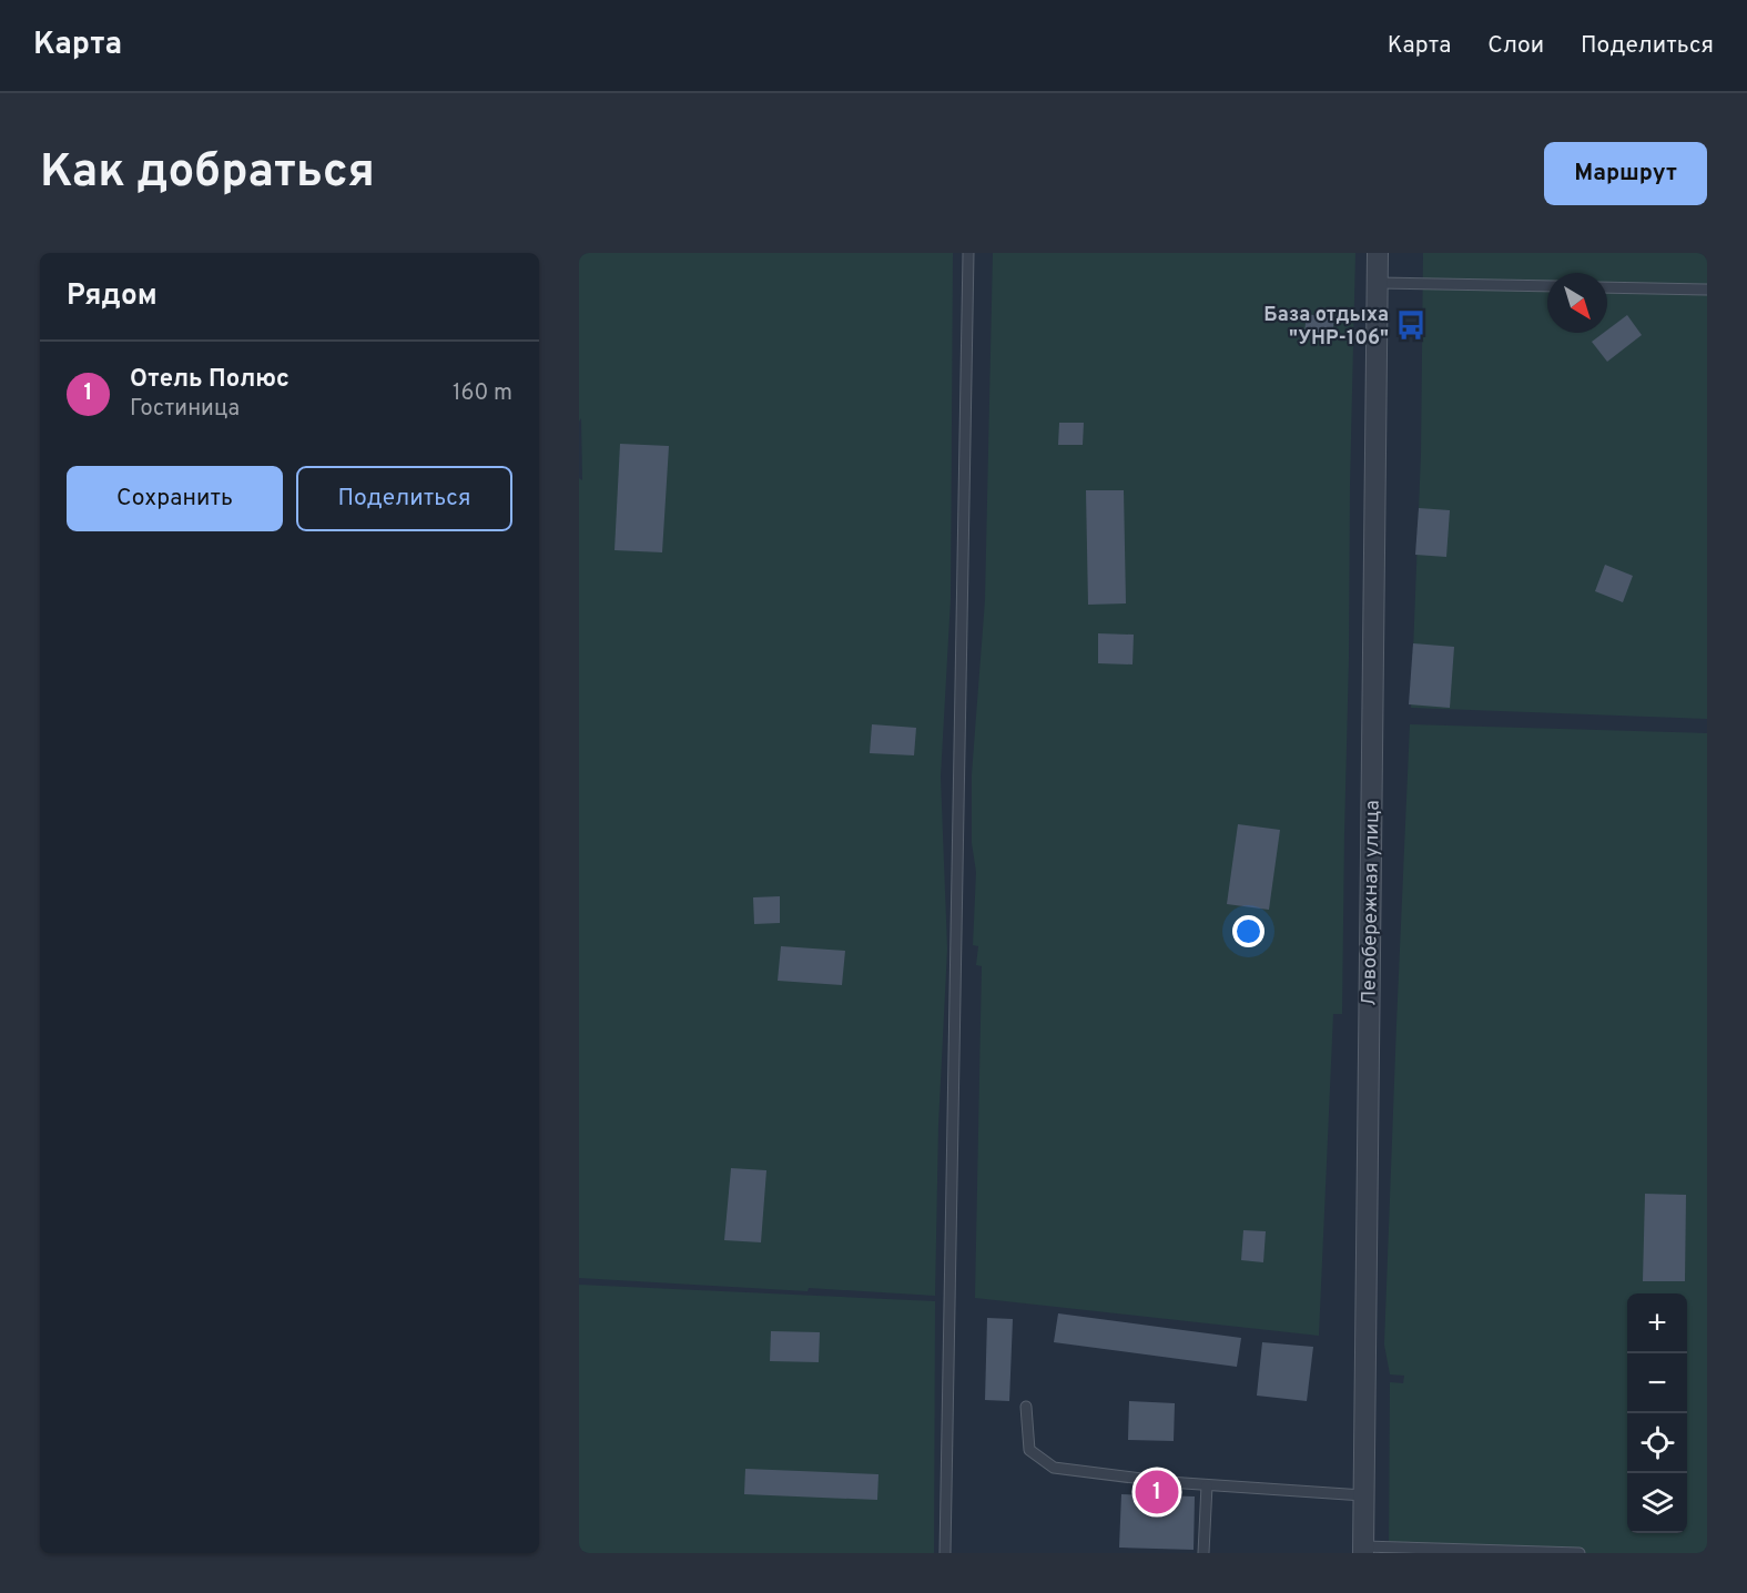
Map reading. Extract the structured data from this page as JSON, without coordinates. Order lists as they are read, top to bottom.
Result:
{
  "streets": {
    "street": ["Левобережная улица"]
  },
  "places": {
    "bus stop": ["База отдыха \"УНР-106\""]
  },
  "north": "bottom right",
  "page": {
    "header": "Карта",
    "nav": ["Карта", "Слои", "Поделиться"],
    "buttons": [
      "Маршрут",
      ["Сохранить", "Поделиться"]
    ],
    "title": "Как добраться",
    "heading": "Рядом",
    "list": [
      {
        "mark": "1",
        "name": "Отель Полюс",
        "note": "Гостиница",
        "value": "160 m"
      }
    ],
    "map_buttons": ["+", "−"],
    "pins": "1"
  }
}
